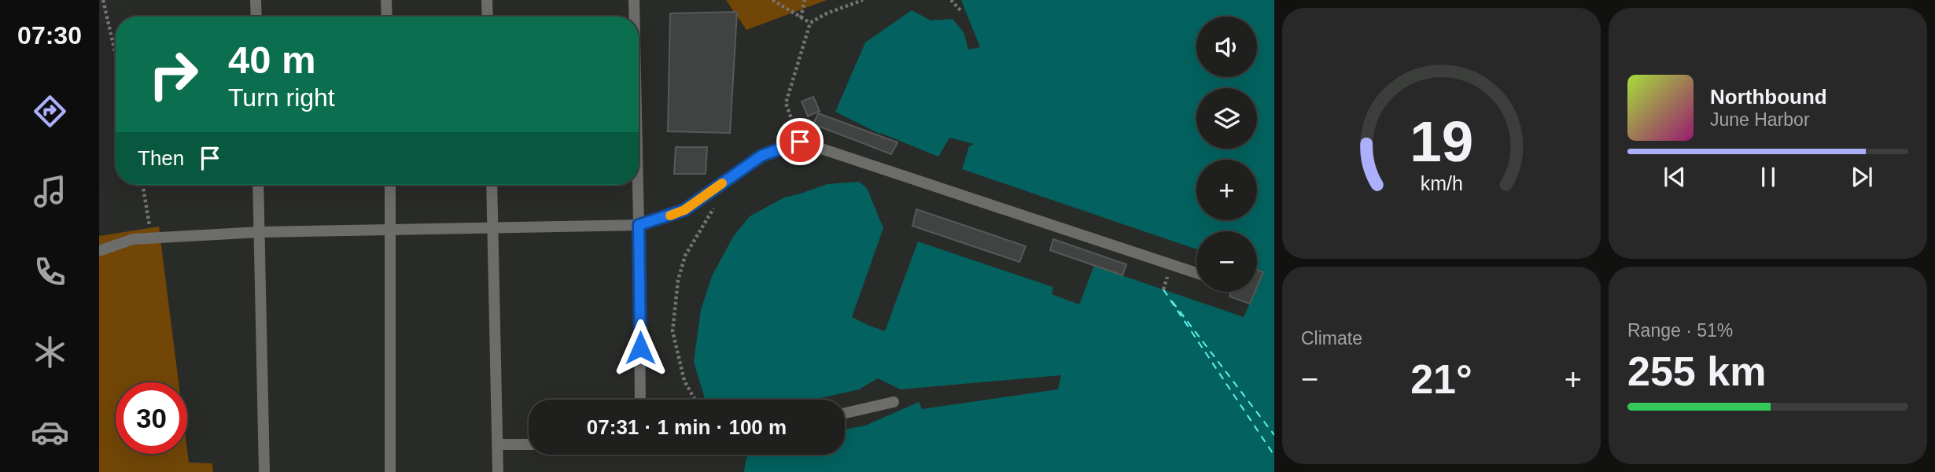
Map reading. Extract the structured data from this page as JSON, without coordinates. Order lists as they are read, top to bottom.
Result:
{
  "page": {
    "tabs": "07:30",
    "map_buttons": ["+", "−"],
    "turn": ["40 m", "Turn right"],
    "song": ["Northbound", "June Harbor"],
    "then": "Then",
    "tile": [
      "Climate",
      ["Range · 51%", "255 km"]
    ],
    "heat": ["−", "21°", "+"],
    "limit": "30",
    "trip": "07:31 · 1 min · 100 m",
    "gauge": ["19", "km/h"]
  }
}
